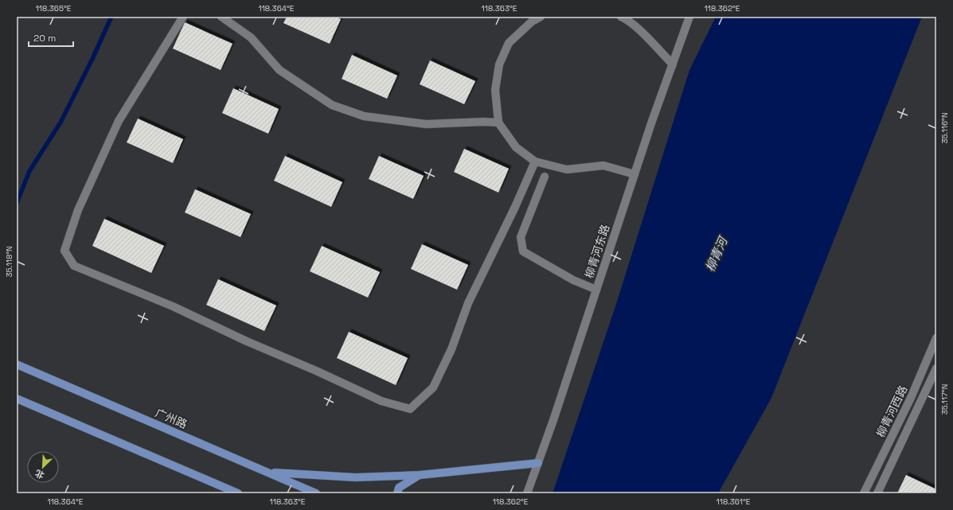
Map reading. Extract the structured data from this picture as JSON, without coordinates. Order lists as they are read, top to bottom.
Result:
{
  "streets": {
    "main road": ["广州路"],
    "street": ["柳青河东路", "柳青河西路"]
  },
  "water": ["柳青河"],
  "scale_bar": "20 m",
  "north": "bottom left",
  "coordinates": [
    "118.365°E",
    "118.364°E",
    "118.363°E",
    "118.362°E",
    "35.116°N",
    "35.118°N",
    "35.117°N",
    "118.361°E"
  ]
}
